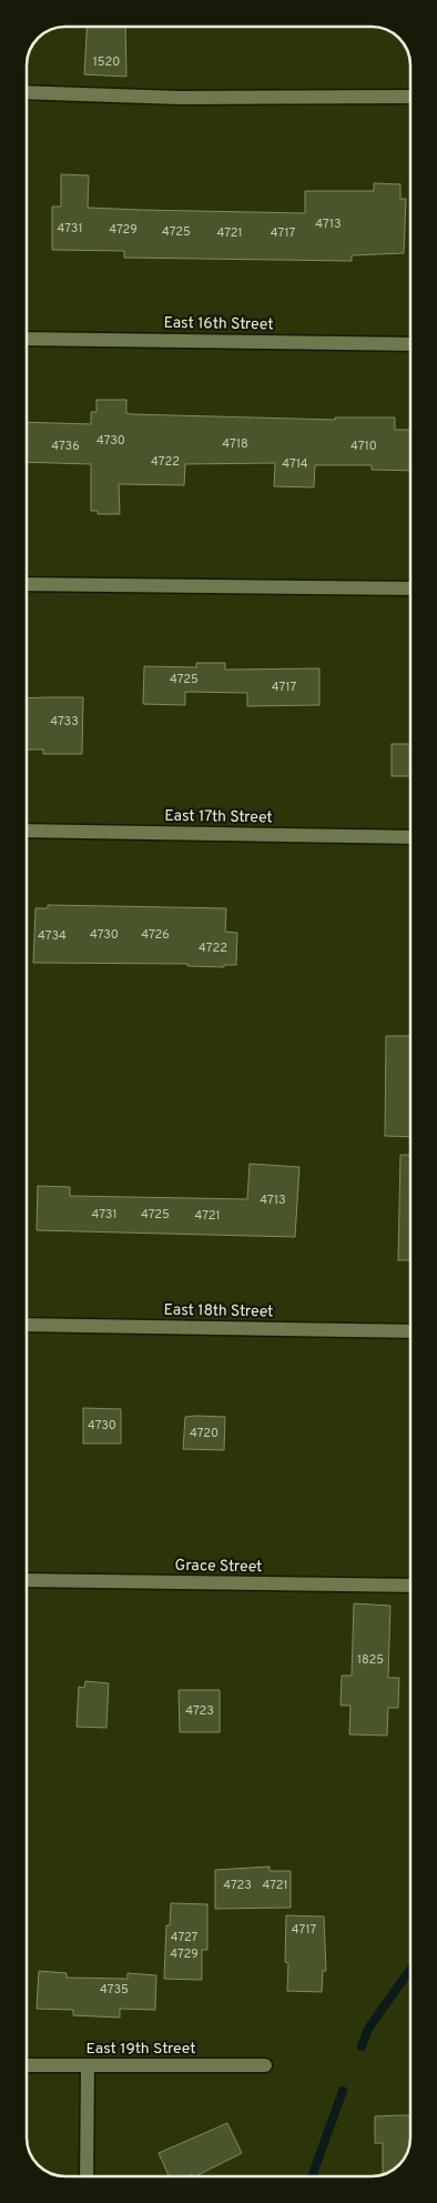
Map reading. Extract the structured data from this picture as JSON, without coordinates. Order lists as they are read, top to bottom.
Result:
{
  "streets": {
    "street": [
      "East 16th Street",
      "East 17th Street",
      "East 18th Street",
      "Grace Street",
      "East 19th Street"
    ]
  },
  "house_numbers": [
    "1520",
    "4713",
    "4731",
    "4729",
    "4725",
    "4721",
    "4717",
    "4730",
    "4718",
    "4736",
    "4710",
    "4722",
    "4714",
    "4725",
    "4717",
    "4733",
    "4730",
    "4726",
    "4734",
    "4722",
    "4713",
    "4731",
    "4725",
    "4721",
    "4730",
    "4720",
    "1825",
    "4723",
    "4723",
    "4721",
    "4717",
    "4727",
    "4729",
    "4735"
  ]
}
